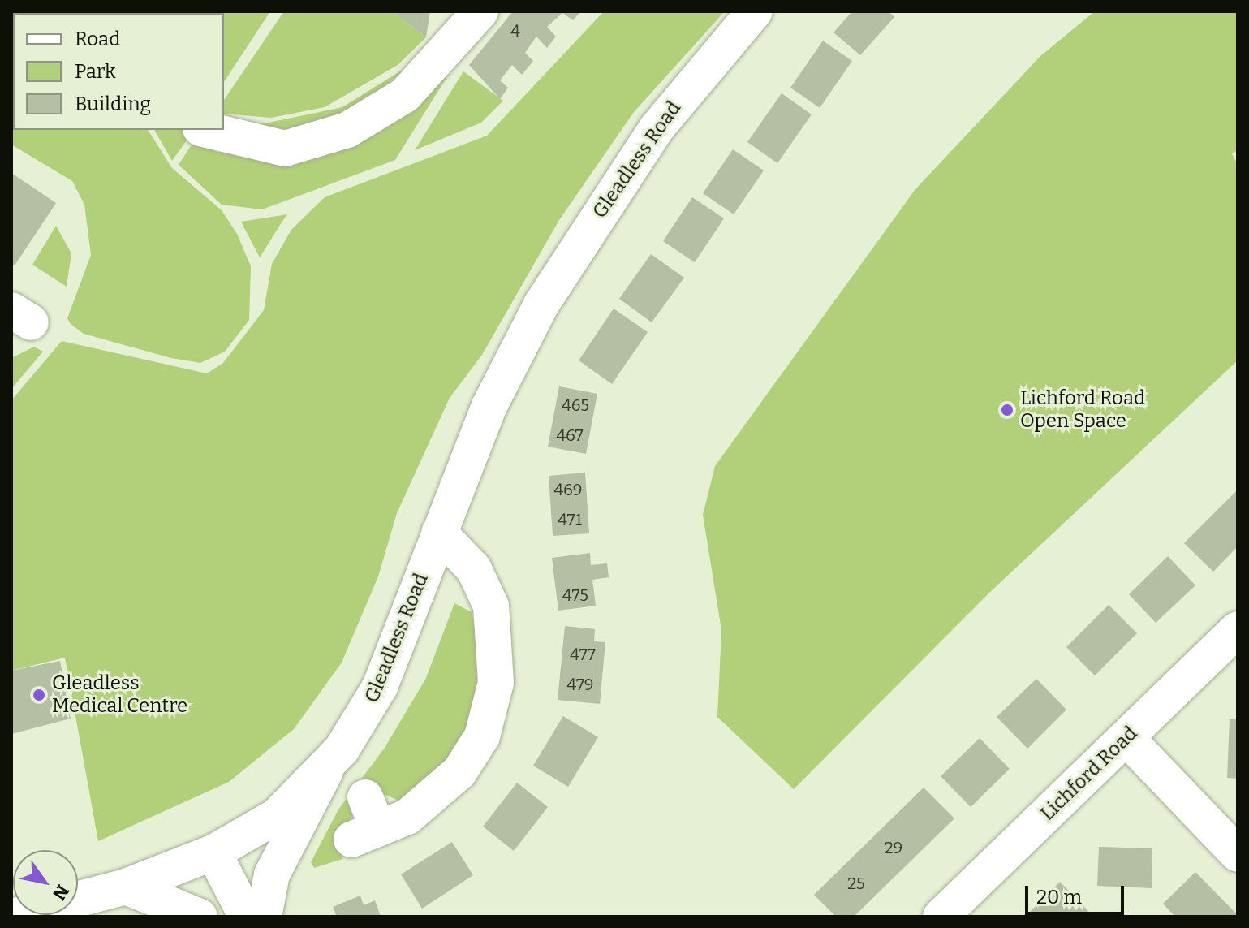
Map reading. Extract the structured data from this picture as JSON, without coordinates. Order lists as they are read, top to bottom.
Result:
{
  "streets": {
    "street": ["Gleadless Road", "Lichford Road"]
  },
  "places": ["Lichford Road Open Space", "Gleadless Medical Centre"],
  "house_numbers": [
    "4",
    "465",
    "467",
    "469",
    "471",
    "475",
    "477",
    "479",
    "29",
    "25"
  ],
  "legend": ["Road", "Park", "Building"],
  "scale_bar": "20 m",
  "north": "bottom right"
}
